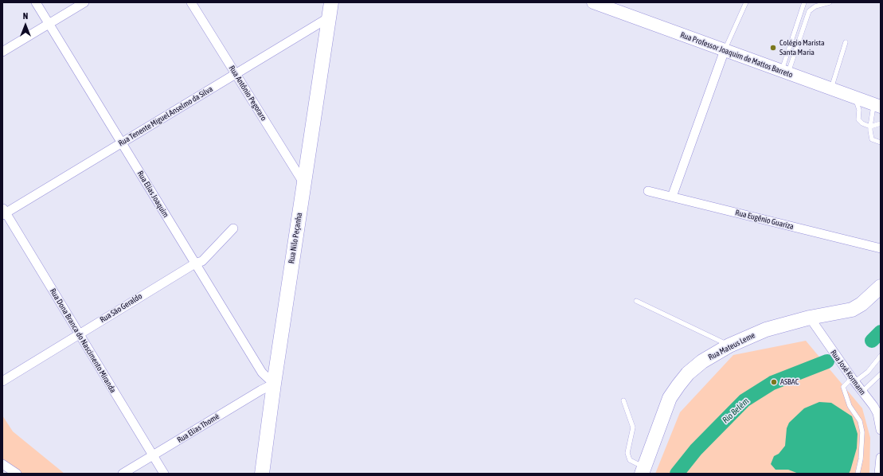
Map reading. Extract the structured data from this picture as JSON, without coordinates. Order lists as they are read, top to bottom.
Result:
{
  "streets": {
    "main road": ["Rua Professor Joaquim de Mattos Barreto", "Rua Nilo Peçanha", "Rua Mateus Leme"],
    "street": [
      "Rua Antônio Pegoraro",
      "Rua Tenente Miguel Anselmo da Silva",
      "Rua Elias Joaquim",
      "Rua Eugênio Guariza",
      "Rua São Geraldo",
      "Rua Dona Branca do Nascimento Miranda",
      "Rua José Kormann",
      "Rua Elias Thomé"
    ]
  },
  "crossings": [
    ["Rua Antônio Pegoraro", "Rua Tenente Miguel Anselmo da Silva"],
    ["Rua Antônio Pegoraro", "Rua Nilo Peçanha"],
    ["Rua Tenente Miguel Anselmo da Silva", "Rua Elias Joaquim"],
    ["Rua Tenente Miguel Anselmo da Silva", "Rua Nilo Peçanha"],
    ["Rua Tenente Miguel Anselmo da Silva", "Rua Dona Branca do Nascimento Miranda"],
    ["Rua Elias Joaquim", "Rua Nilo Peçanha"],
    ["Rua Elias Joaquim", "Rua São Geraldo"],
    ["Rua Elias Joaquim", "Rua Elias Thomé"],
    ["Rua Nilo Peçanha", "Rua Elias Thomé"],
    ["Rua São Geraldo", "Rua Dona Branca do Nascimento Miranda"],
    ["Rua Dona Branca do Nascimento Miranda", "Rua Elias Thomé"],
    ["Rua Mateus Leme", "Rua José Kormann"]
  ],
  "water": ["Rio Belém"],
  "places": ["Colégio Marista Santa Maria", "ASBAC"],
  "north": "top"
}
